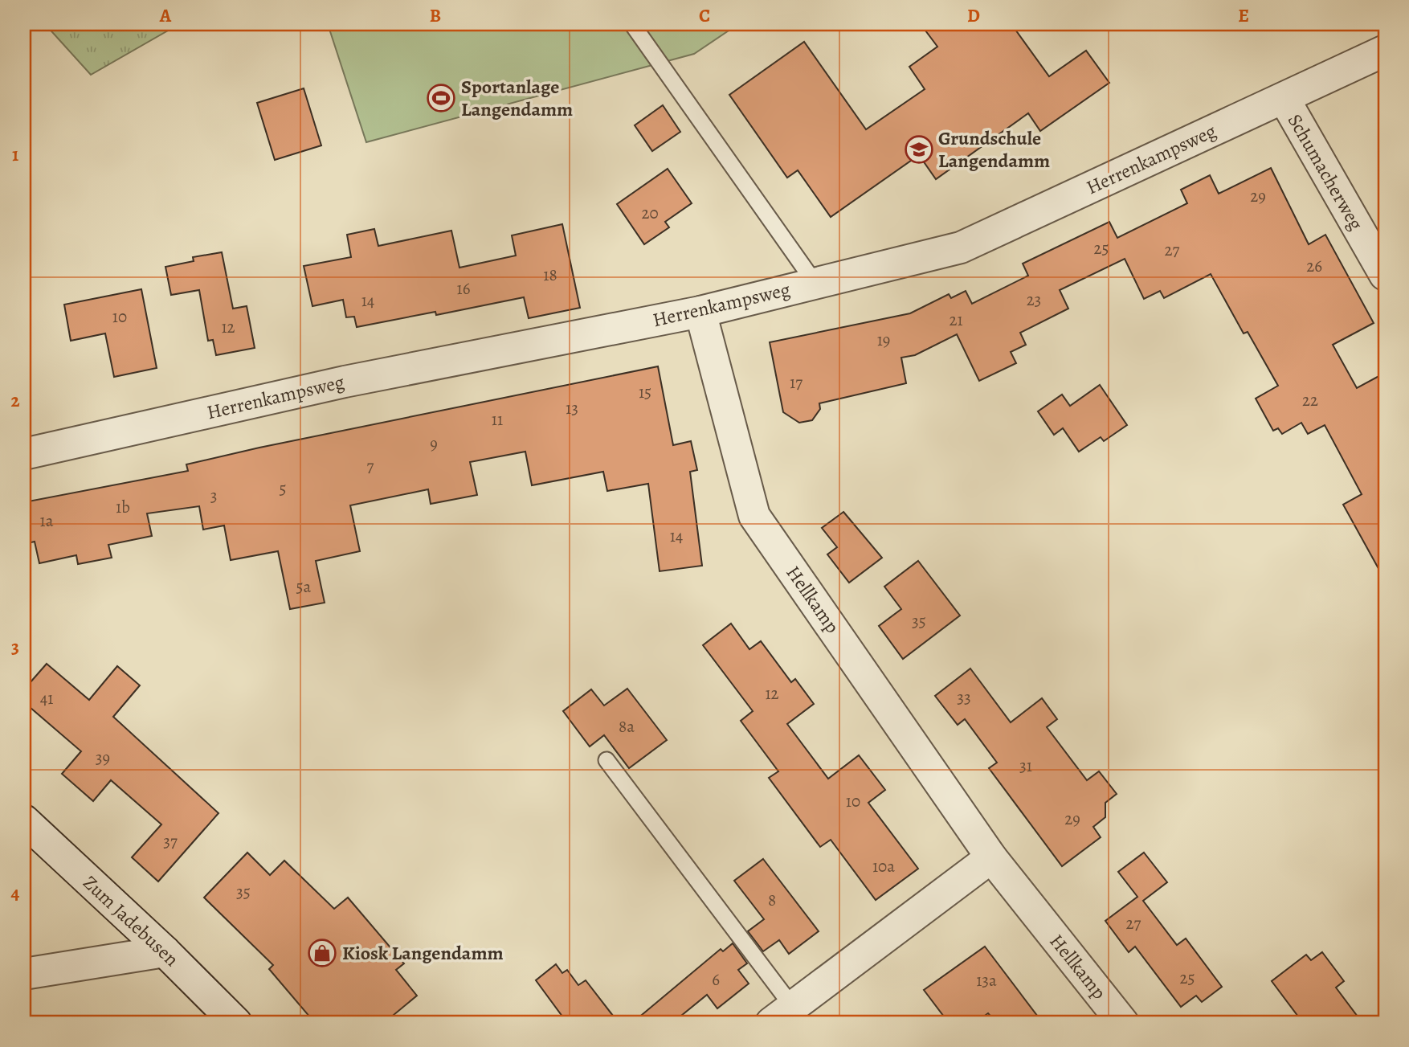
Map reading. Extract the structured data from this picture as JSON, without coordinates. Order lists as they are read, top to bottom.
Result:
{
  "streets": {
    "street": [
      "Herrenkampsweg",
      "Schumacherweg",
      "Hellkamp",
      "Zum Jadebusen"
    ]
  },
  "crossings": [
    ["Herrenkampsweg", "Schumacherweg"],
    ["Herrenkampsweg", "Hellkamp"]
  ],
  "places": {
    "sports": ["Sportanlage Langendamm"],
    "school or university": ["Grundschule Langendamm"],
    "shop": ["Kiosk Langendamm"]
  },
  "house_numbers": [
    "29",
    "20",
    "25",
    "27",
    "26",
    "18",
    "16",
    "23",
    "14",
    "10",
    "21",
    "12",
    "19",
    "17",
    "15",
    "22",
    "13",
    "11",
    "9",
    "7",
    "5",
    "3",
    "1b",
    "1a",
    "14",
    "5a",
    "35",
    "12",
    "33",
    "41",
    "8a",
    "39",
    "31",
    "10",
    "29",
    "37",
    "10a",
    "35",
    "8",
    "27",
    "25",
    "6",
    "13a"
  ],
  "grid": {
    "columns": [
      "A",
      "B",
      "C",
      "D",
      "E"
    ],
    "rows": [
      "1",
      "2",
      "3",
      "4"
    ]
  }
}
